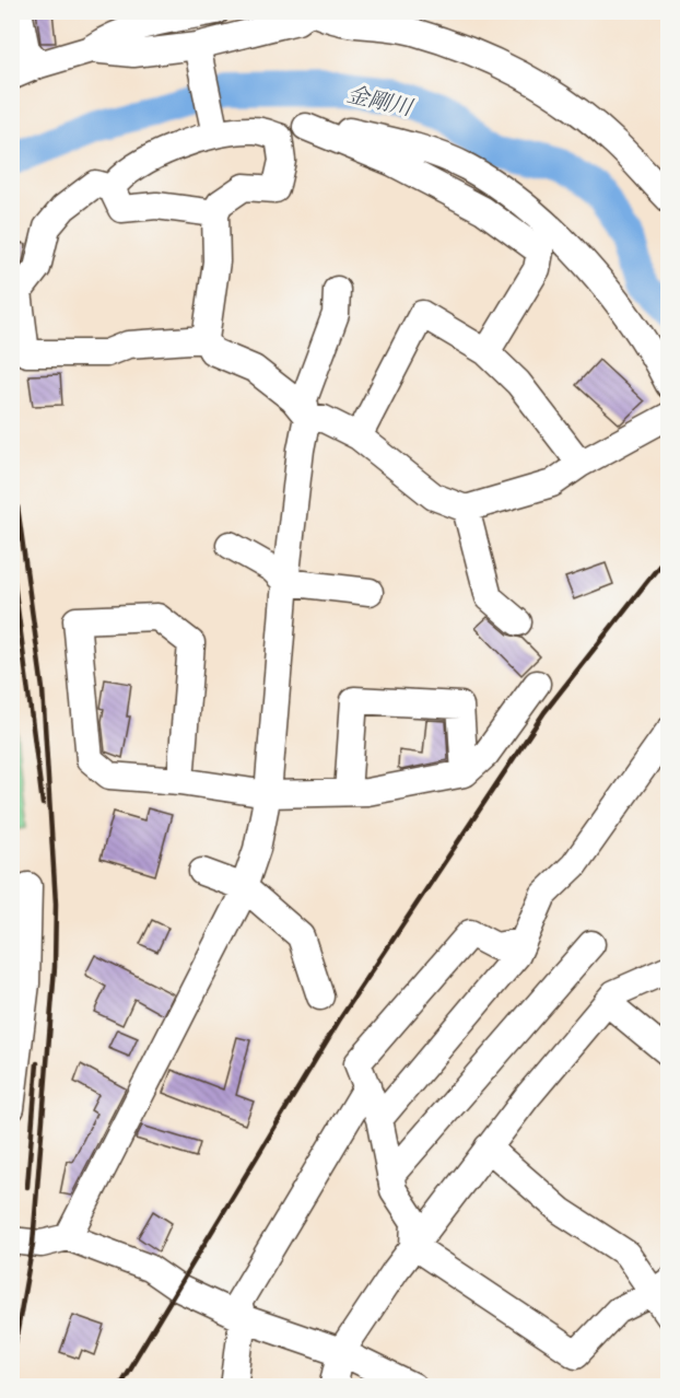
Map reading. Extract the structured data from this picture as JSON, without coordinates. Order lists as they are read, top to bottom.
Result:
{
  "water": ["金剛川"]
}
